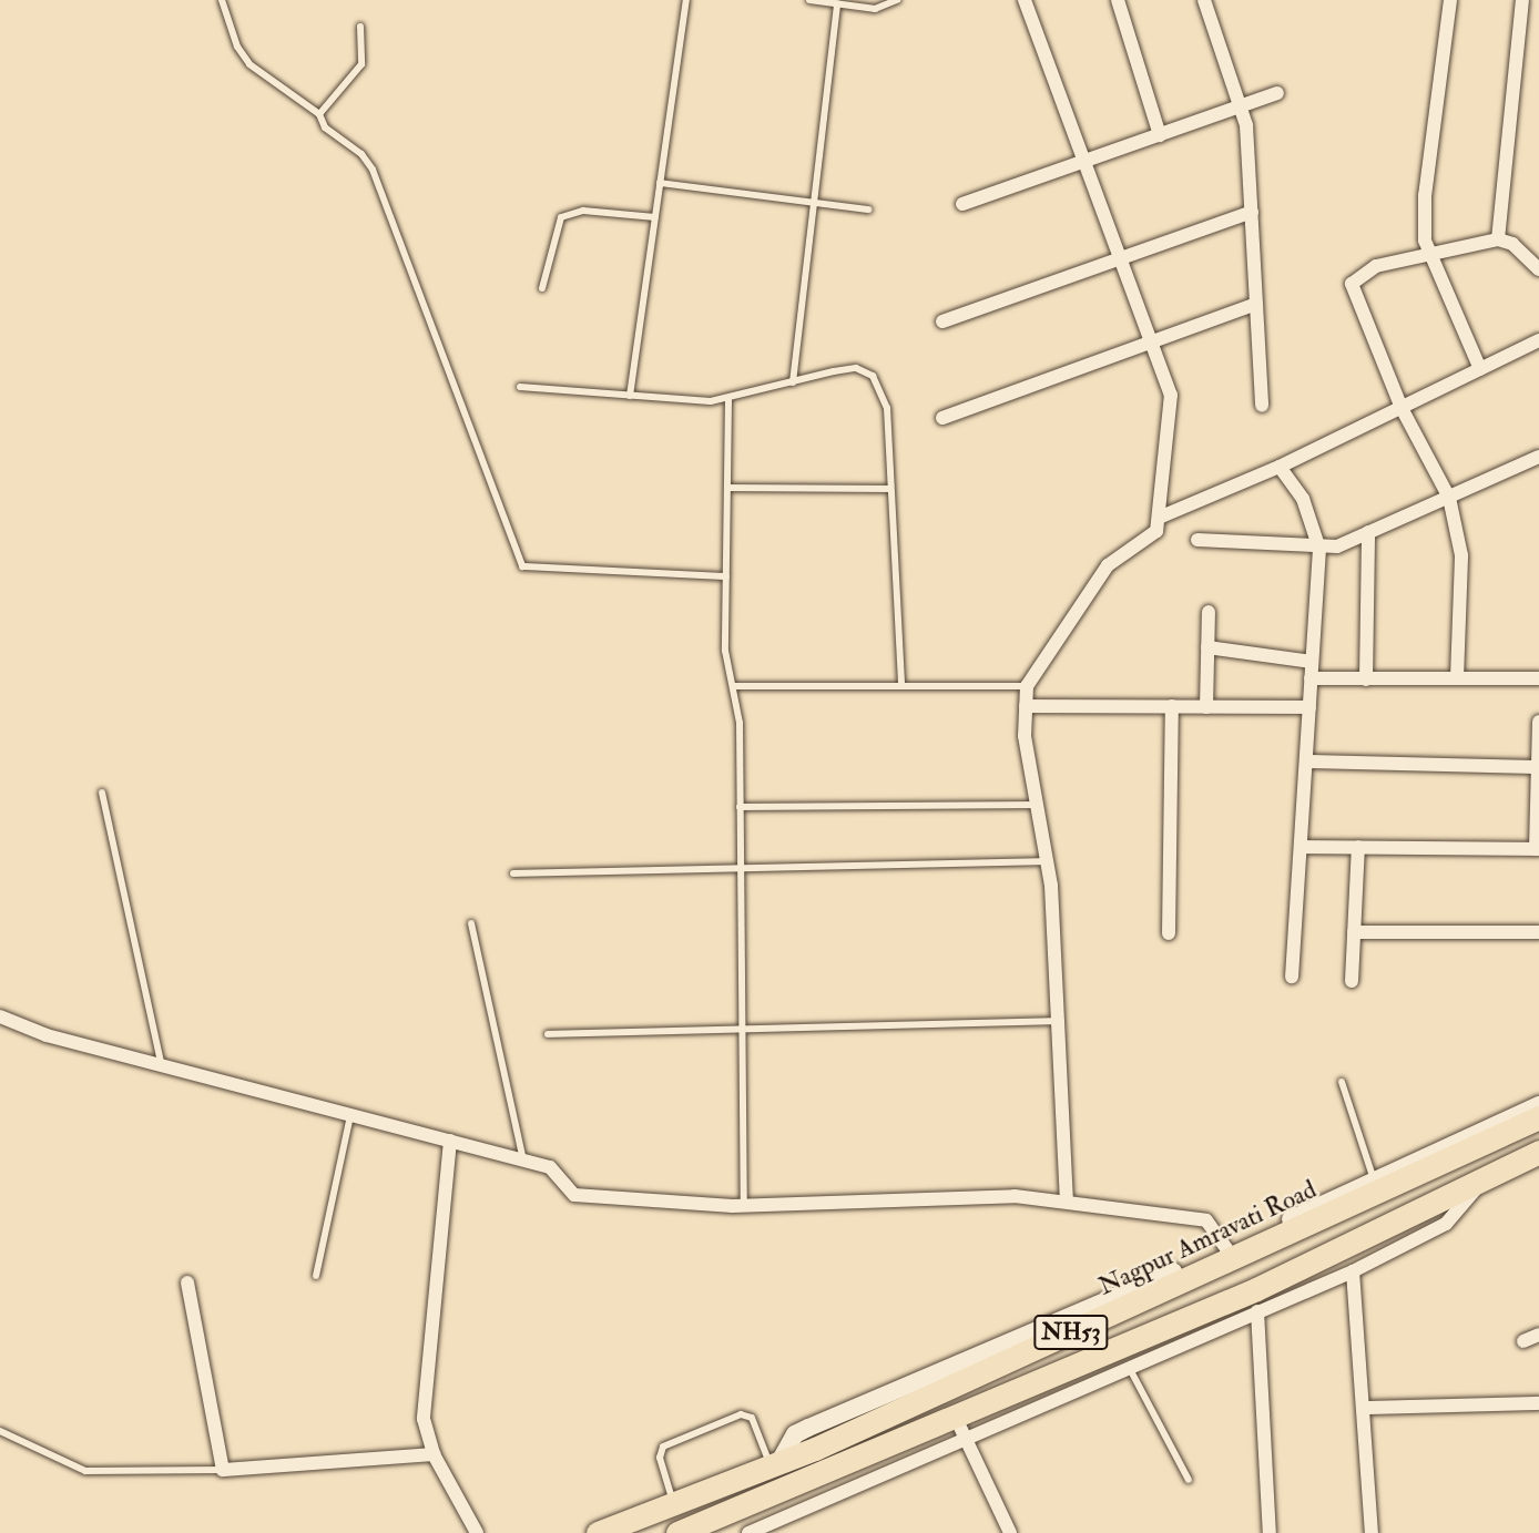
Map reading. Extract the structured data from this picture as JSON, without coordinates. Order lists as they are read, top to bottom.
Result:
{
  "streets": {
    "highway": ["Nagpur Amravati Road", "NH53"]
  }
}
